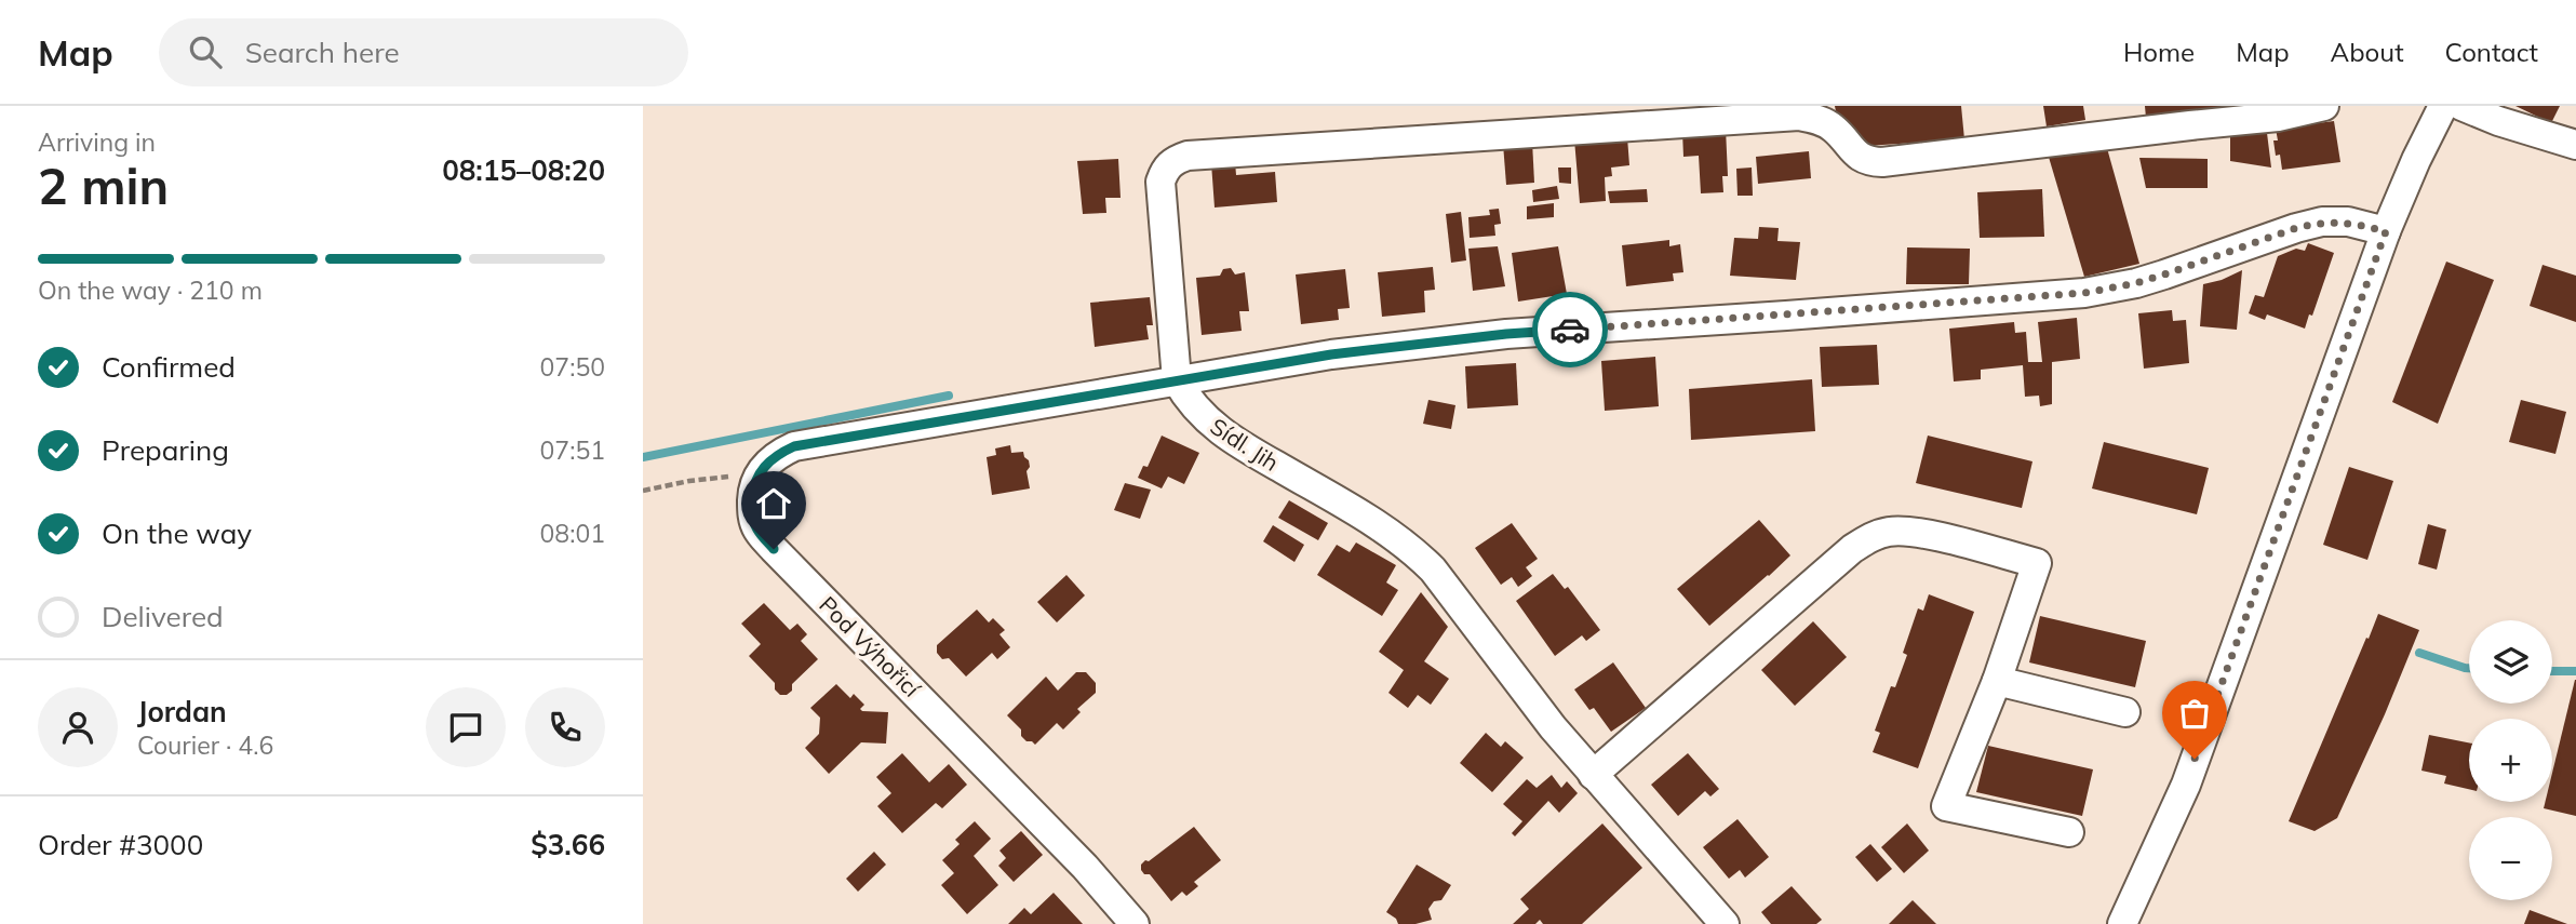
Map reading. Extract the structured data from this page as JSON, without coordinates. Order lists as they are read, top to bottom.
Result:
{
  "streets": {
    "street": ["Sídl. Jih", "Pod Výhořicí"]
  },
  "page": {
    "header": "Map",
    "search": "Search here",
    "nav": [
      "Home",
      "Map",
      "About",
      "Contact"
    ],
    "heading": ["2 min", "Arriving in", "08:15–08:20"],
    "panel": [
      "Jordan",
      "Courier · 4.6",
      "Order #3000",
      "$3.66"
    ],
    "bar": "On the way · 210 m",
    "list": [
      ["Confirmed", "07:50"],
      ["Preparing", "07:51"],
      ["On the way", "08:01"],
      "Delivered"
    ],
    "map_buttons": ["+", "−"]
  }
}
